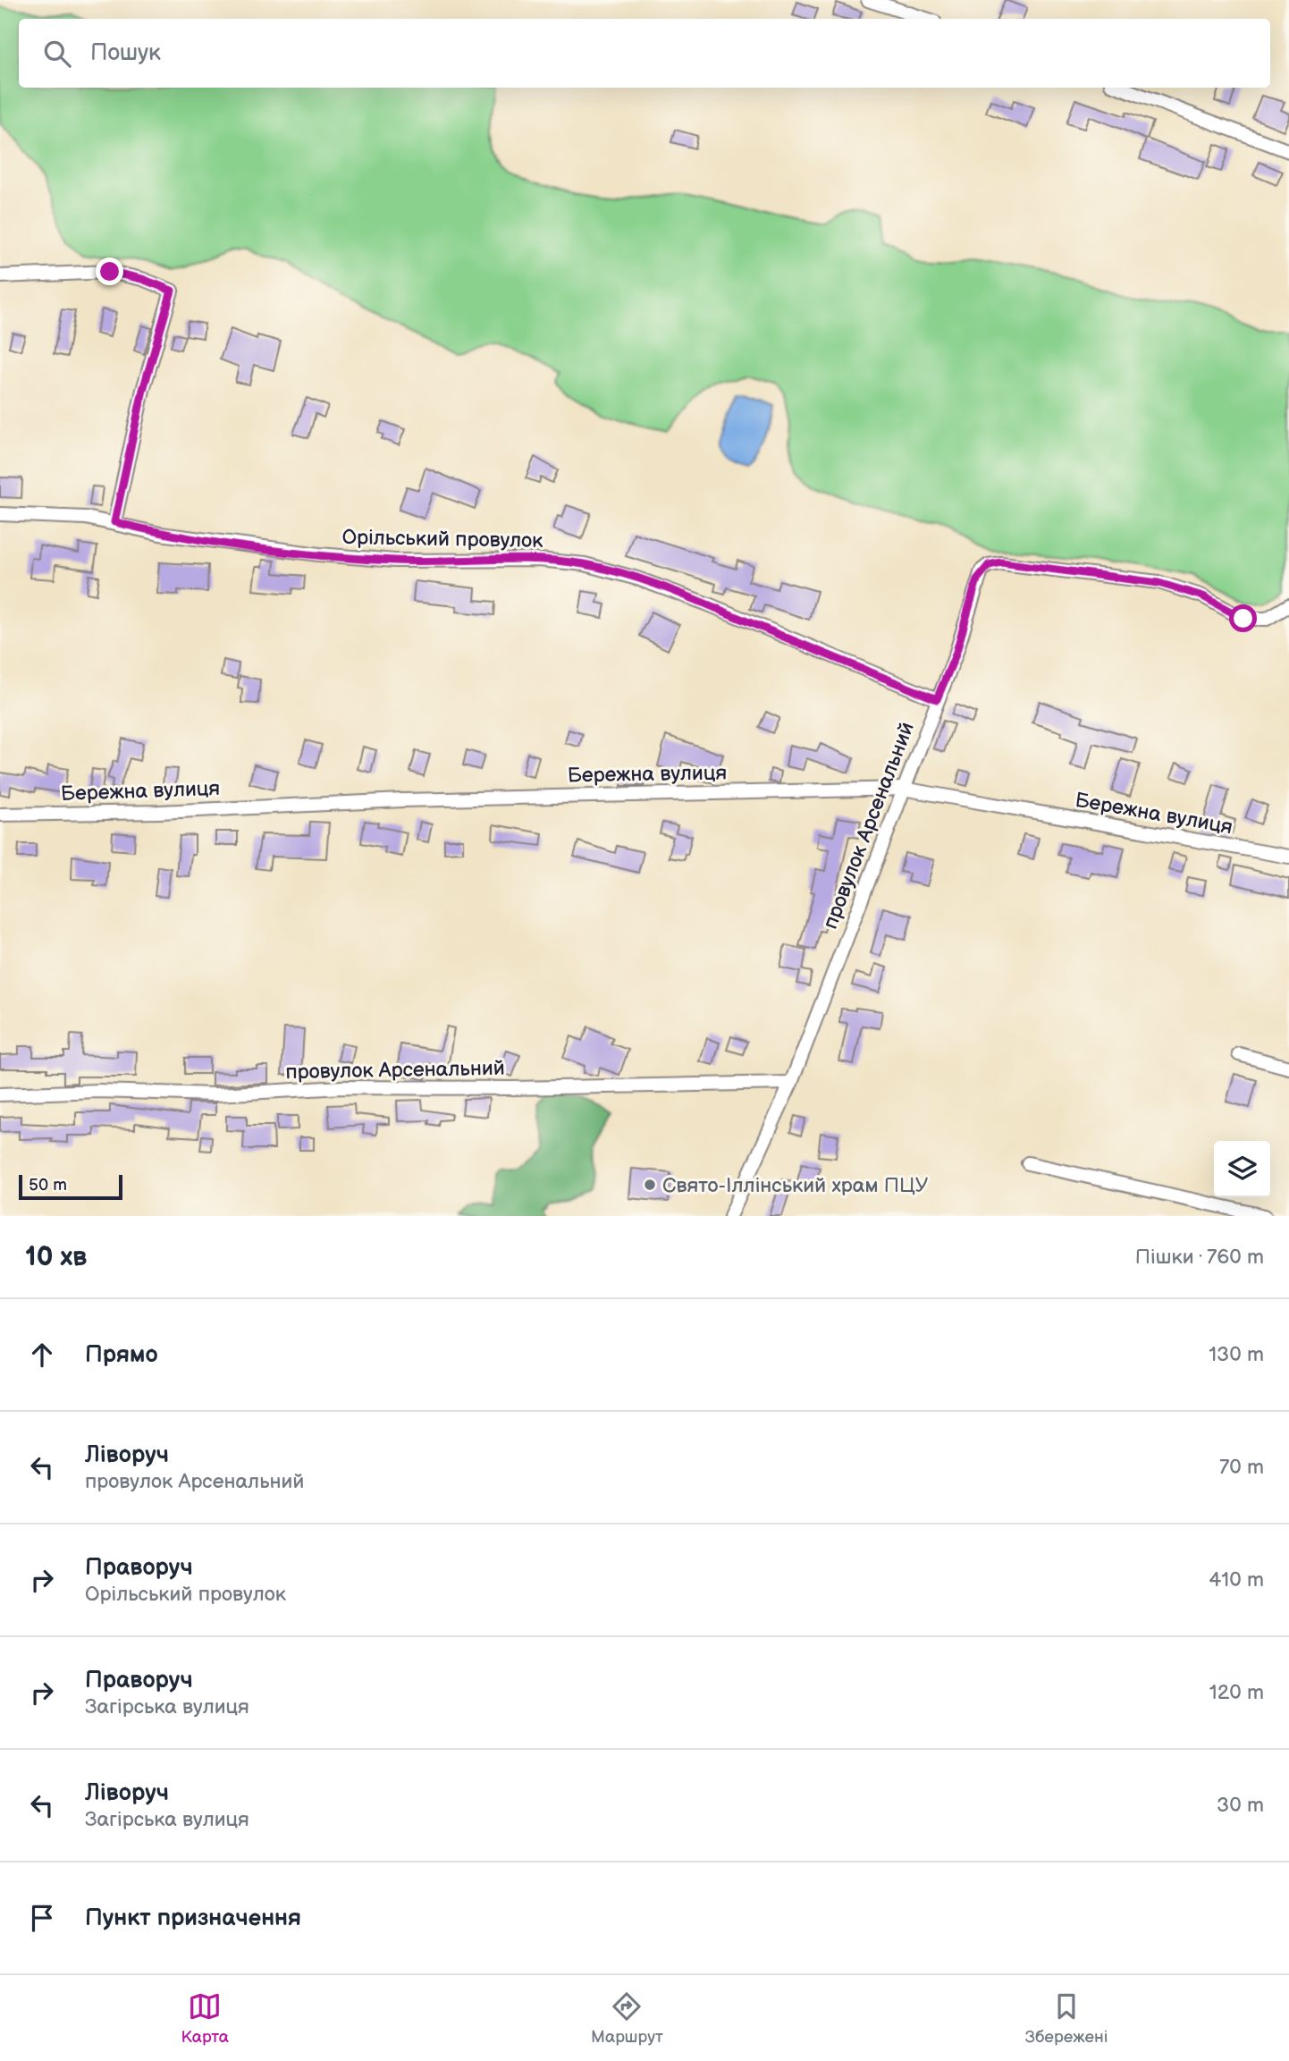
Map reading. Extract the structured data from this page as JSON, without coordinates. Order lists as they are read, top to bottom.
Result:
{
  "streets": {
    "street": ["Орільський провулок", "Бережна вулиця", "провулок Арсенальний"]
  },
  "crossings": [
    ["Орільський провулок", "провулок Арсенальний"],
    ["Бережна вулиця", "провулок Арсенальний"]
  ],
  "places": ["Свято-Іллінський храм ПЦУ"],
  "scale_bar": "50 m",
  "page": {
    "search": "Пошук",
    "scale": "50 m",
    "heading": ["10 хв", "Пішки · 760 m"],
    "list": [
      ["Прямо", "130 m"],
      ["Ліворуч", "провулок Арсенальний", "70 m"],
      ["Праворуч", "Орільський провулок", "410 m"],
      ["Праворуч", "Загірська вулиця", "120 m"],
      ["Ліворуч", "Загірська вулиця", "30 m"],
      "Пункт призначення"
    ],
    "nav": ["Карта", "Маршрут", "Збережені"]
  }
}
